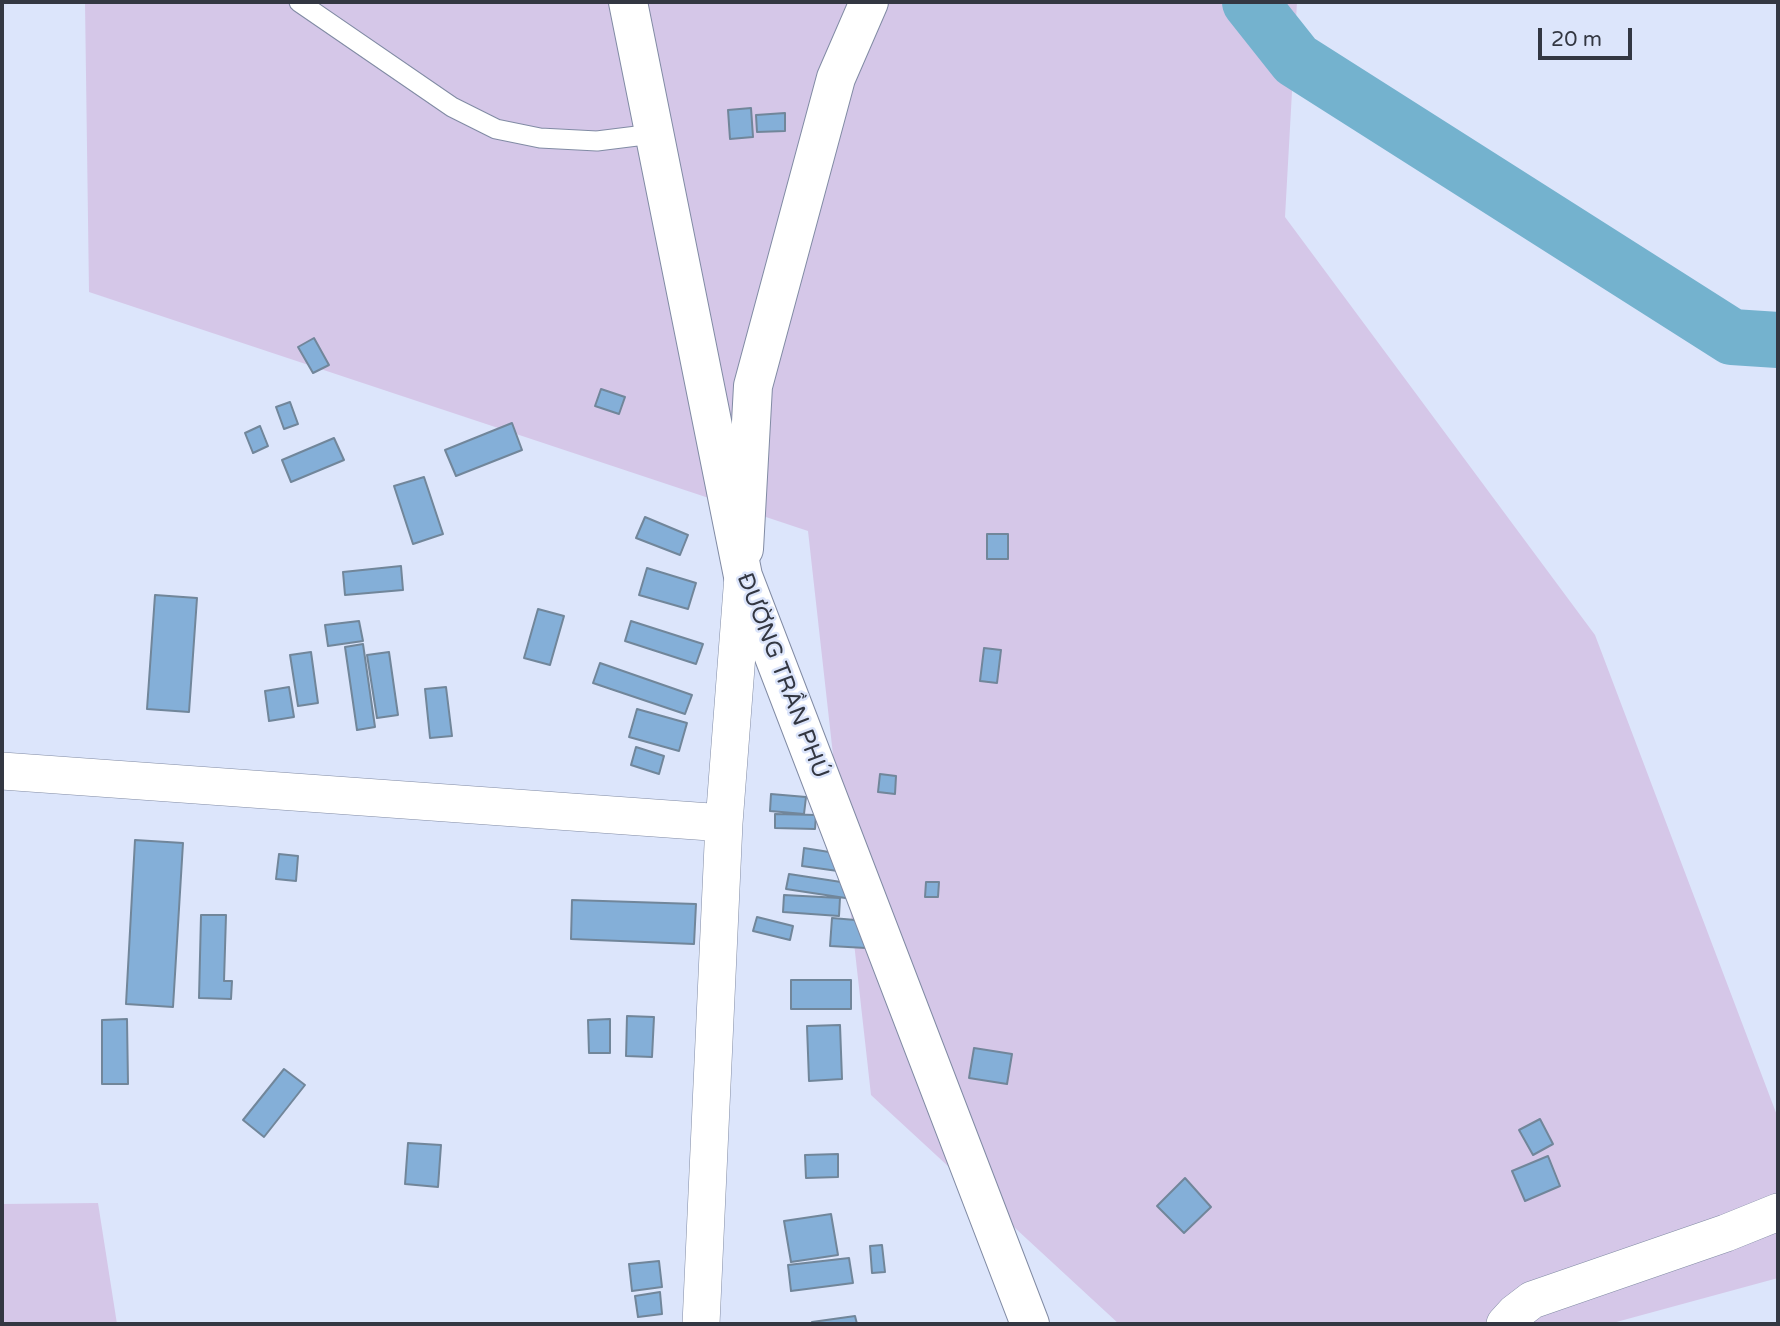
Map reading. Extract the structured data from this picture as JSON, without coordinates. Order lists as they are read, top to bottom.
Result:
{
  "streets": {
    "main road": ["ĐƯỜNG TRẦN PHÚ"]
  },
  "scale_bar": "20 m"
}
